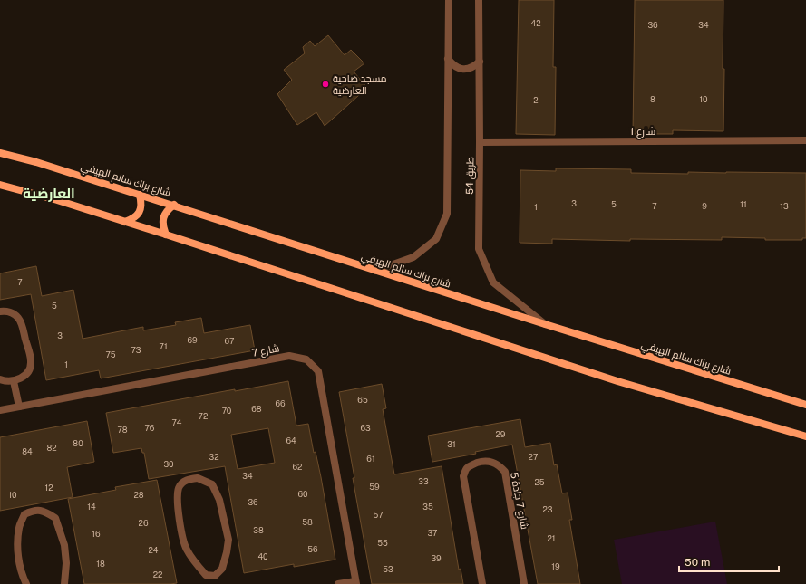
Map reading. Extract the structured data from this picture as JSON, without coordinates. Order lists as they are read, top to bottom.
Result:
{
  "streets": {
    "main road": ["شارع براك سالم الهيفي"],
    "street": [
      "شارع 1",
      "طريق 54",
      "شارع 7",
      "شارع 7 جادة 5"
    ]
  },
  "crossings": [
    ["شارع 1", "طريق 54"],
    ["طريق 54", "شارع براك سالم الهيفي"]
  ],
  "districts": ["العارضية"],
  "places": ["مسجد ضاحية العارضية"],
  "house_numbers": [
    "42",
    "36",
    "34",
    "8",
    "10",
    "2",
    "3",
    "5",
    "11",
    "7",
    "9",
    "13",
    "1",
    "7",
    "5",
    "3",
    "69",
    "67",
    "71",
    "73",
    "75",
    "1",
    "65",
    "66",
    "68",
    "70",
    "72",
    "74",
    "76",
    "63",
    "78",
    "29",
    "64",
    "80",
    "31",
    "82",
    "84",
    "32",
    "27",
    "61",
    "30",
    "62",
    "34",
    "33",
    "25",
    "59",
    "12",
    "60",
    "10",
    "28",
    "36",
    "14",
    "35",
    "23",
    "57",
    "58",
    "26",
    "38",
    "37",
    "16",
    "21",
    "55",
    "56",
    "24",
    "40",
    "39",
    "18",
    "19",
    "53",
    "22"
  ],
  "scale_bar": "50 m"
}
